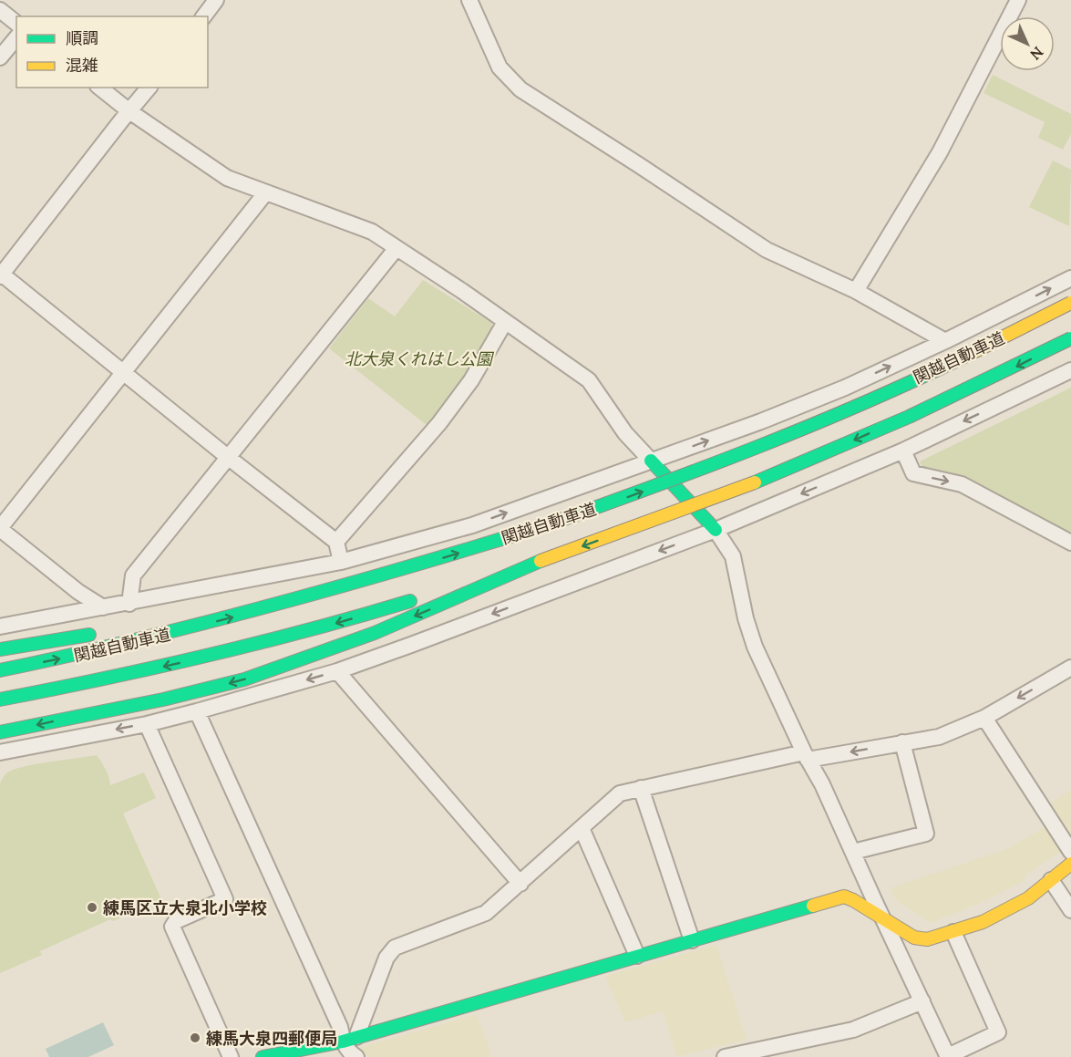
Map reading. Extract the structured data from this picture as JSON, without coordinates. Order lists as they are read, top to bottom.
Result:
{
  "streets": {
    "main road": ["関越自動車道"]
  },
  "parks": ["北大泉くれはし公園"],
  "places": ["練馬区立大泉北小学校", "練馬大泉四郵便局"],
  "legend": ["順調", "混雑"],
  "north": "bottom right"
}
